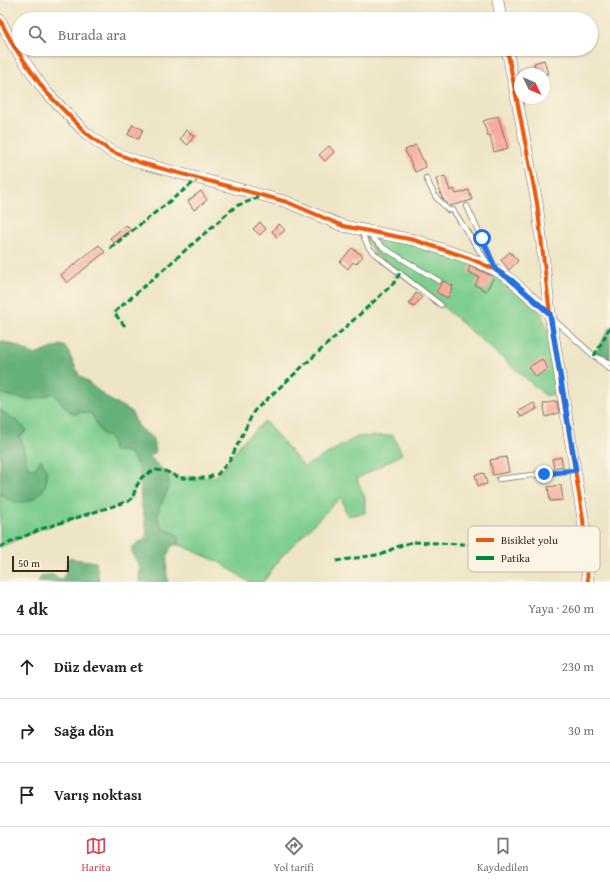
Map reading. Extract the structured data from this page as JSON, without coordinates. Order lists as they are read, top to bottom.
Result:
{
  "legend": ["Bisiklet yolu", "Patika"],
  "scale_bar": "50 m",
  "north": "bottom right",
  "page": {
    "search": "Burada ara",
    "scale": "50 m",
    "heading": ["4 dk", "Yaya · 260 m"],
    "list": [
      ["Düz devam et", "230 m"],
      ["Sağa dön", "30 m"],
      "Varış noktası"
    ],
    "nav": ["Harita", "Yol tarifi", "Kaydedilen"]
  }
}
